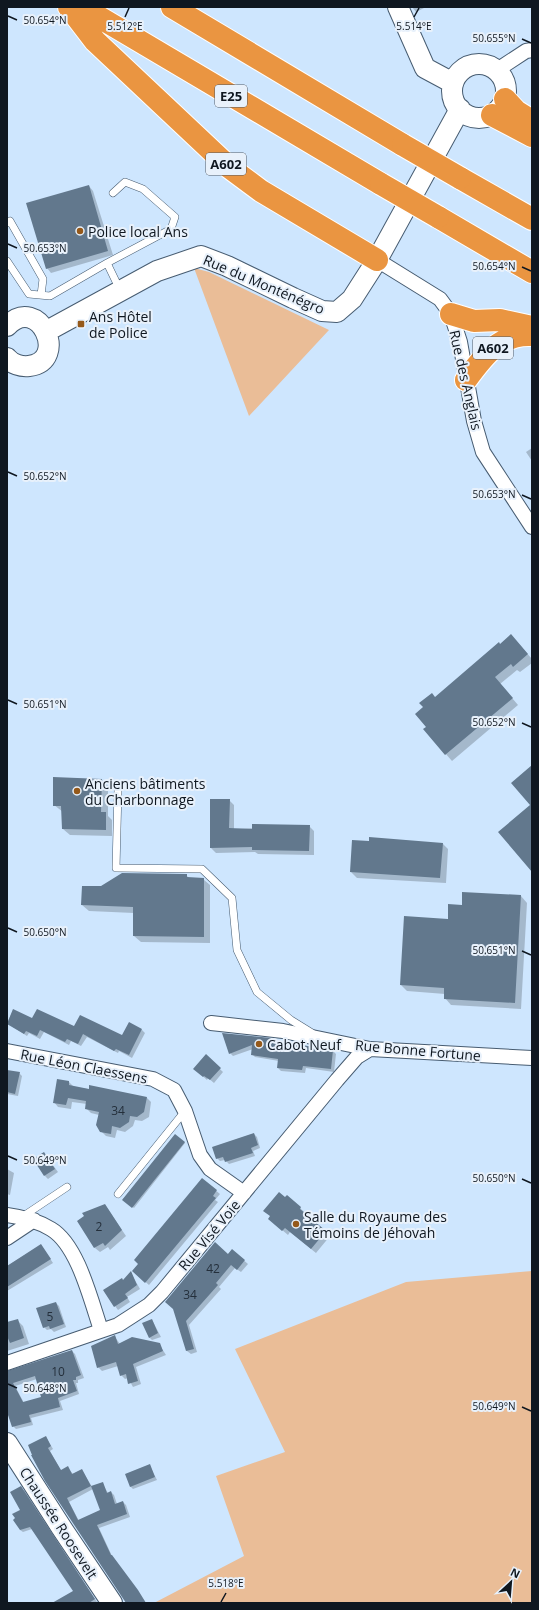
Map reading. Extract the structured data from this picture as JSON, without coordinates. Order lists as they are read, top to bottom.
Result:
{
  "streets": {
    "highway": ["E25", "A602"],
    "street": [
      "Rue du Monténégro",
      "Rue des Anglais",
      "Rue Bonne Fortune",
      "Rue Léon Claessens",
      "Rue Visé Voie",
      "Chaussée Roosevelt"
    ]
  },
  "crossings": [
    ["A602", "Rue du Monténégro"],
    ["A602", "Rue des Anglais"],
    ["Rue du Monténégro", "Rue des Anglais"],
    ["Rue Bonne Fortune", "Rue Visé Voie"],
    ["Rue Léon Claessens", "Rue Visé Voie"]
  ],
  "places": {
    "other": [
      "Police local Ans",
      "Anciens bâtiments du Charbonnage",
      "Cabot Neuf",
      "Salle du Royaume des Témoins de Jéhovah"
    ],
    "transit": ["Ans Hôtel de Police"]
  },
  "house_numbers": [
    "34",
    "2",
    "42",
    "34",
    "5",
    "10"
  ],
  "north": "top right",
  "coordinates": [
    "50.654°N",
    "5.512°E",
    "5.514°E",
    "50.655°N",
    "50.653°N",
    "50.652°N",
    "50.651°N",
    "50.650°N",
    "50.649°N",
    "50.648°N",
    "5.518°E"
  ]
}
